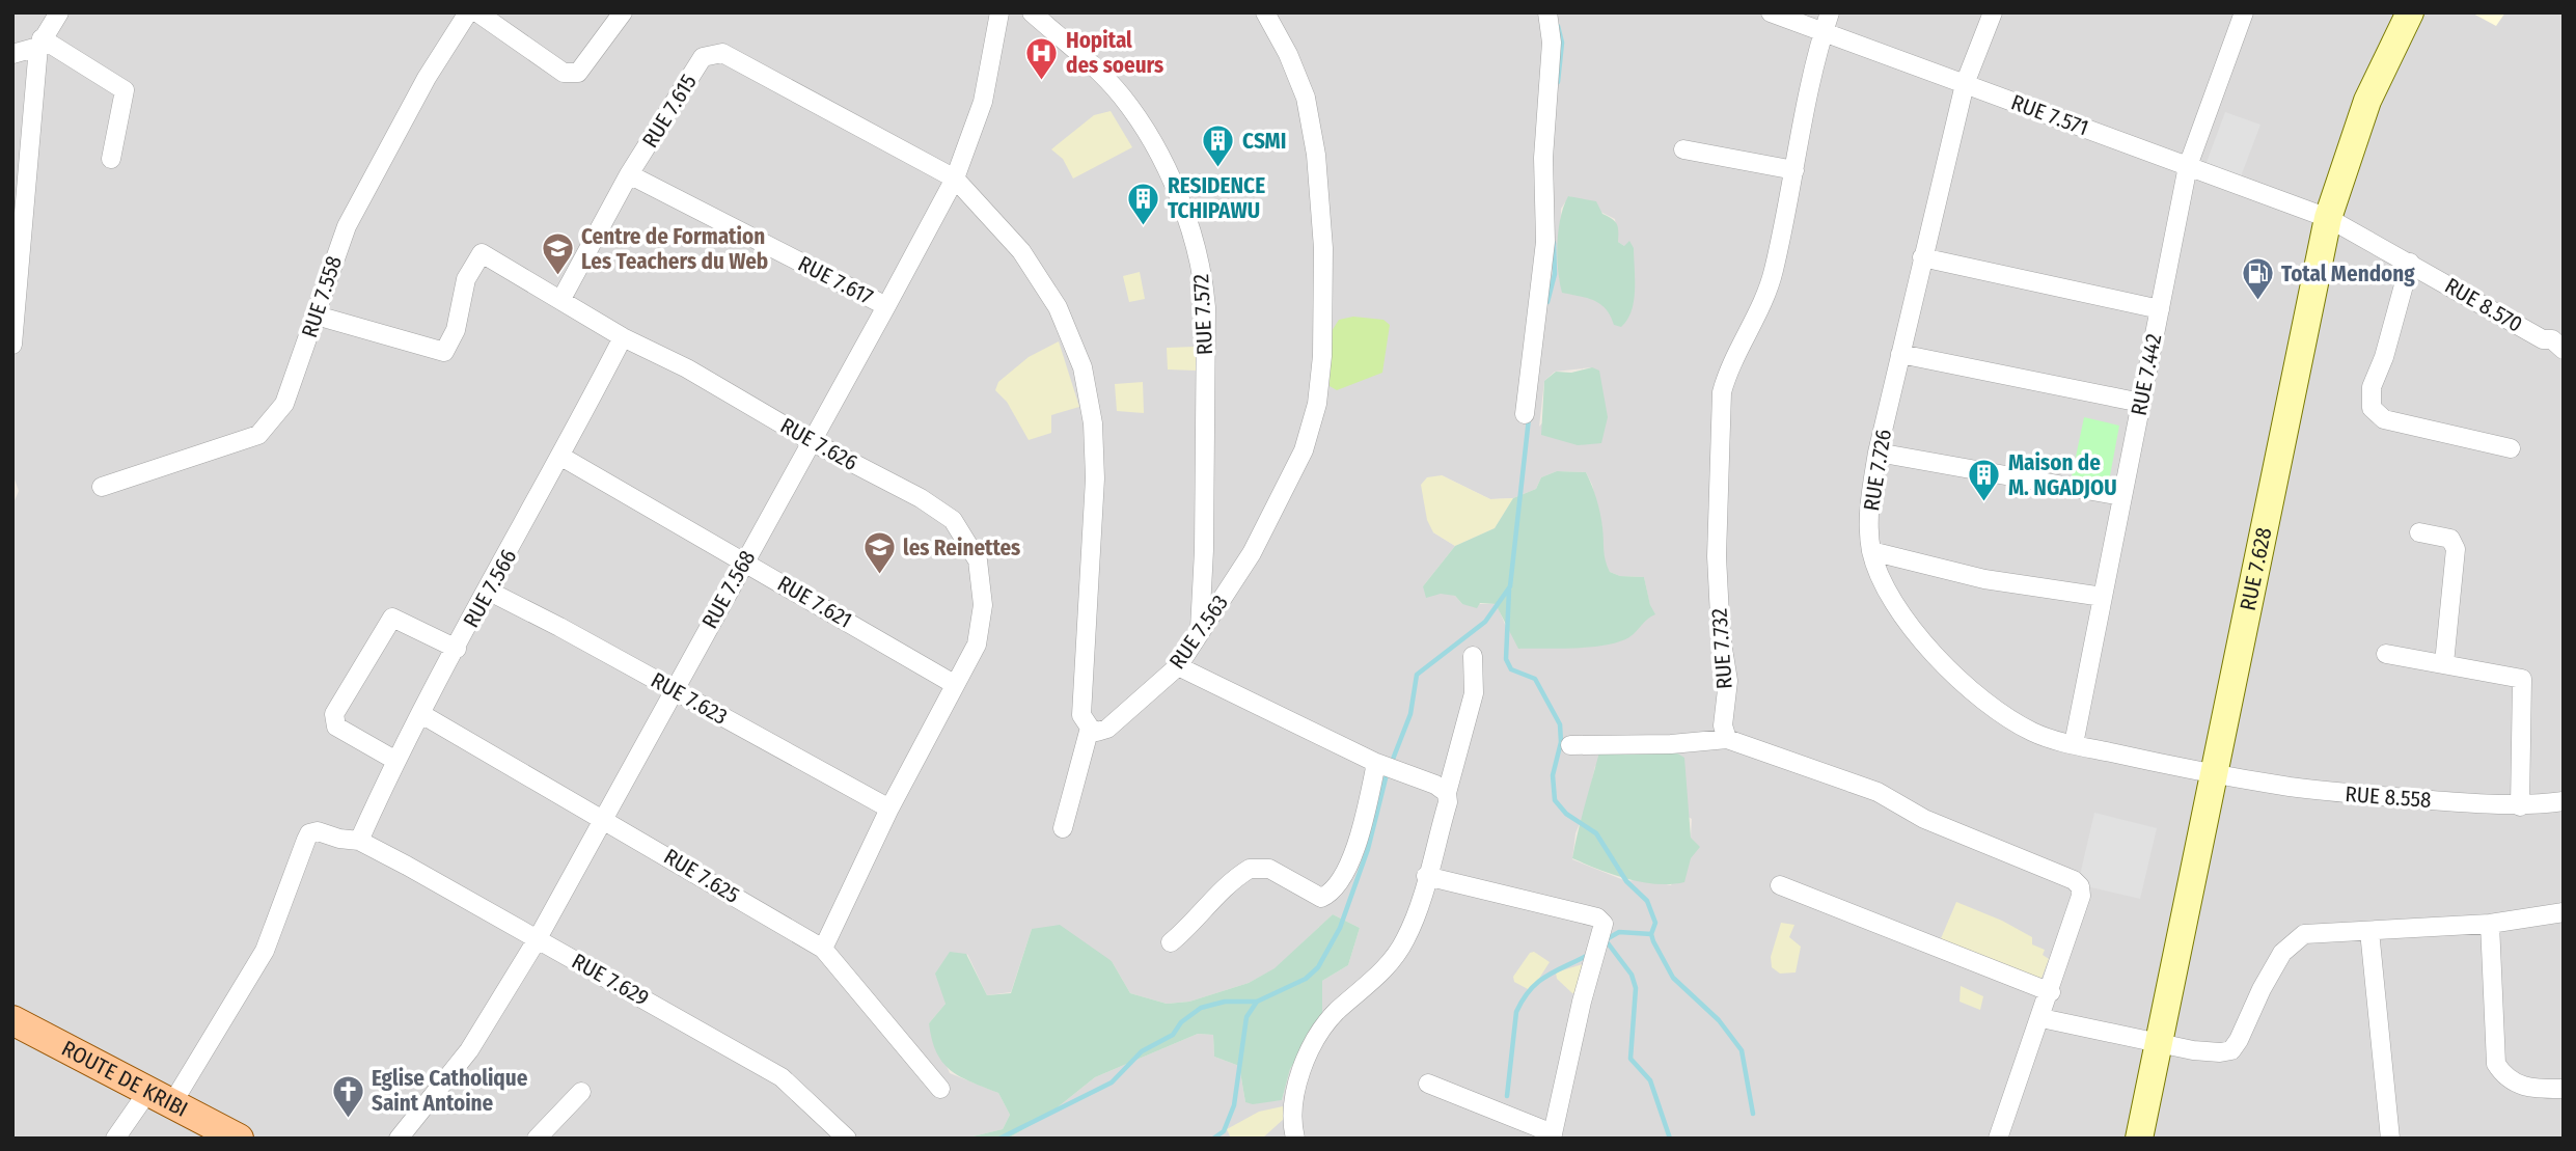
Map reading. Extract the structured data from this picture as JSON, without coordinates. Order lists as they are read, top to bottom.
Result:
{
  "streets": {
    "main road": ["RUE 7.628", "ROUTE DE KRIBI"],
    "street": [
      "RUE 7.615",
      "RUE 7.571",
      "RUE 7.617",
      "RUE 7.558",
      "RUE 8.570",
      "RUE 7.572",
      "RUE 7.442",
      "RUE 7.626",
      "RUE 7.726",
      "RUE 7.566",
      "RUE 7.568",
      "RUE 7.621",
      "RUE 7.563",
      "RUE 7.732",
      "RUE 7.623",
      "RUE 8.558",
      "RUE 7.625",
      "RUE 7.629"
    ]
  },
  "crossings": [
    ["RUE 7.615", "RUE 7.617"],
    ["RUE 7.615", "RUE 7.626"],
    ["RUE 7.615", "RUE 7.568"],
    ["RUE 7.571", "RUE 8.570"],
    ["RUE 7.571", "RUE 7.442"],
    ["RUE 7.571", "RUE 7.726"],
    ["RUE 7.571", "RUE 7.628"],
    ["RUE 7.571", "RUE 7.732"],
    ["RUE 7.617", "RUE 7.568"],
    ["RUE 7.558", "RUE 7.626"],
    ["RUE 8.570", "RUE 7.628"],
    ["RUE 7.572", "RUE 7.563"],
    ["RUE 7.442", "RUE 7.726"],
    ["RUE 7.626", "RUE 7.566"],
    ["RUE 7.626", "RUE 7.568"],
    ["RUE 7.626", "RUE 7.621"],
    ["RUE 7.626", "RUE 7.623"],
    ["RUE 7.626", "RUE 7.625"],
    ["RUE 7.726", "RUE 7.628"],
    ["RUE 7.726", "RUE 8.558"],
    ["RUE 7.628", "RUE 8.558"],
    ["RUE 7.566", "RUE 7.621"],
    ["RUE 7.566", "RUE 7.623"],
    ["RUE 7.566", "RUE 7.625"],
    ["RUE 7.566", "RUE 7.629"],
    ["RUE 7.568", "RUE 7.621"],
    ["RUE 7.568", "RUE 7.623"],
    ["RUE 7.568", "RUE 7.625"],
    ["RUE 7.568", "RUE 7.629"],
    ["RUE 7.629", "ROUTE DE KRIBI"]
  ],
  "places": {
    "hospital": ["Hopital des soeurs"],
    "building": ["CSMI", "RESIDENCE TCHIPAWU", "Maison de M. NGADJOU"],
    "school or university": ["Centre de Formation Les Teachers du Web", "les Reinettes"],
    "fuel station": ["Total Mendong"],
    "church": ["Eglise Catholique Saint Antoine"]
  }
}
